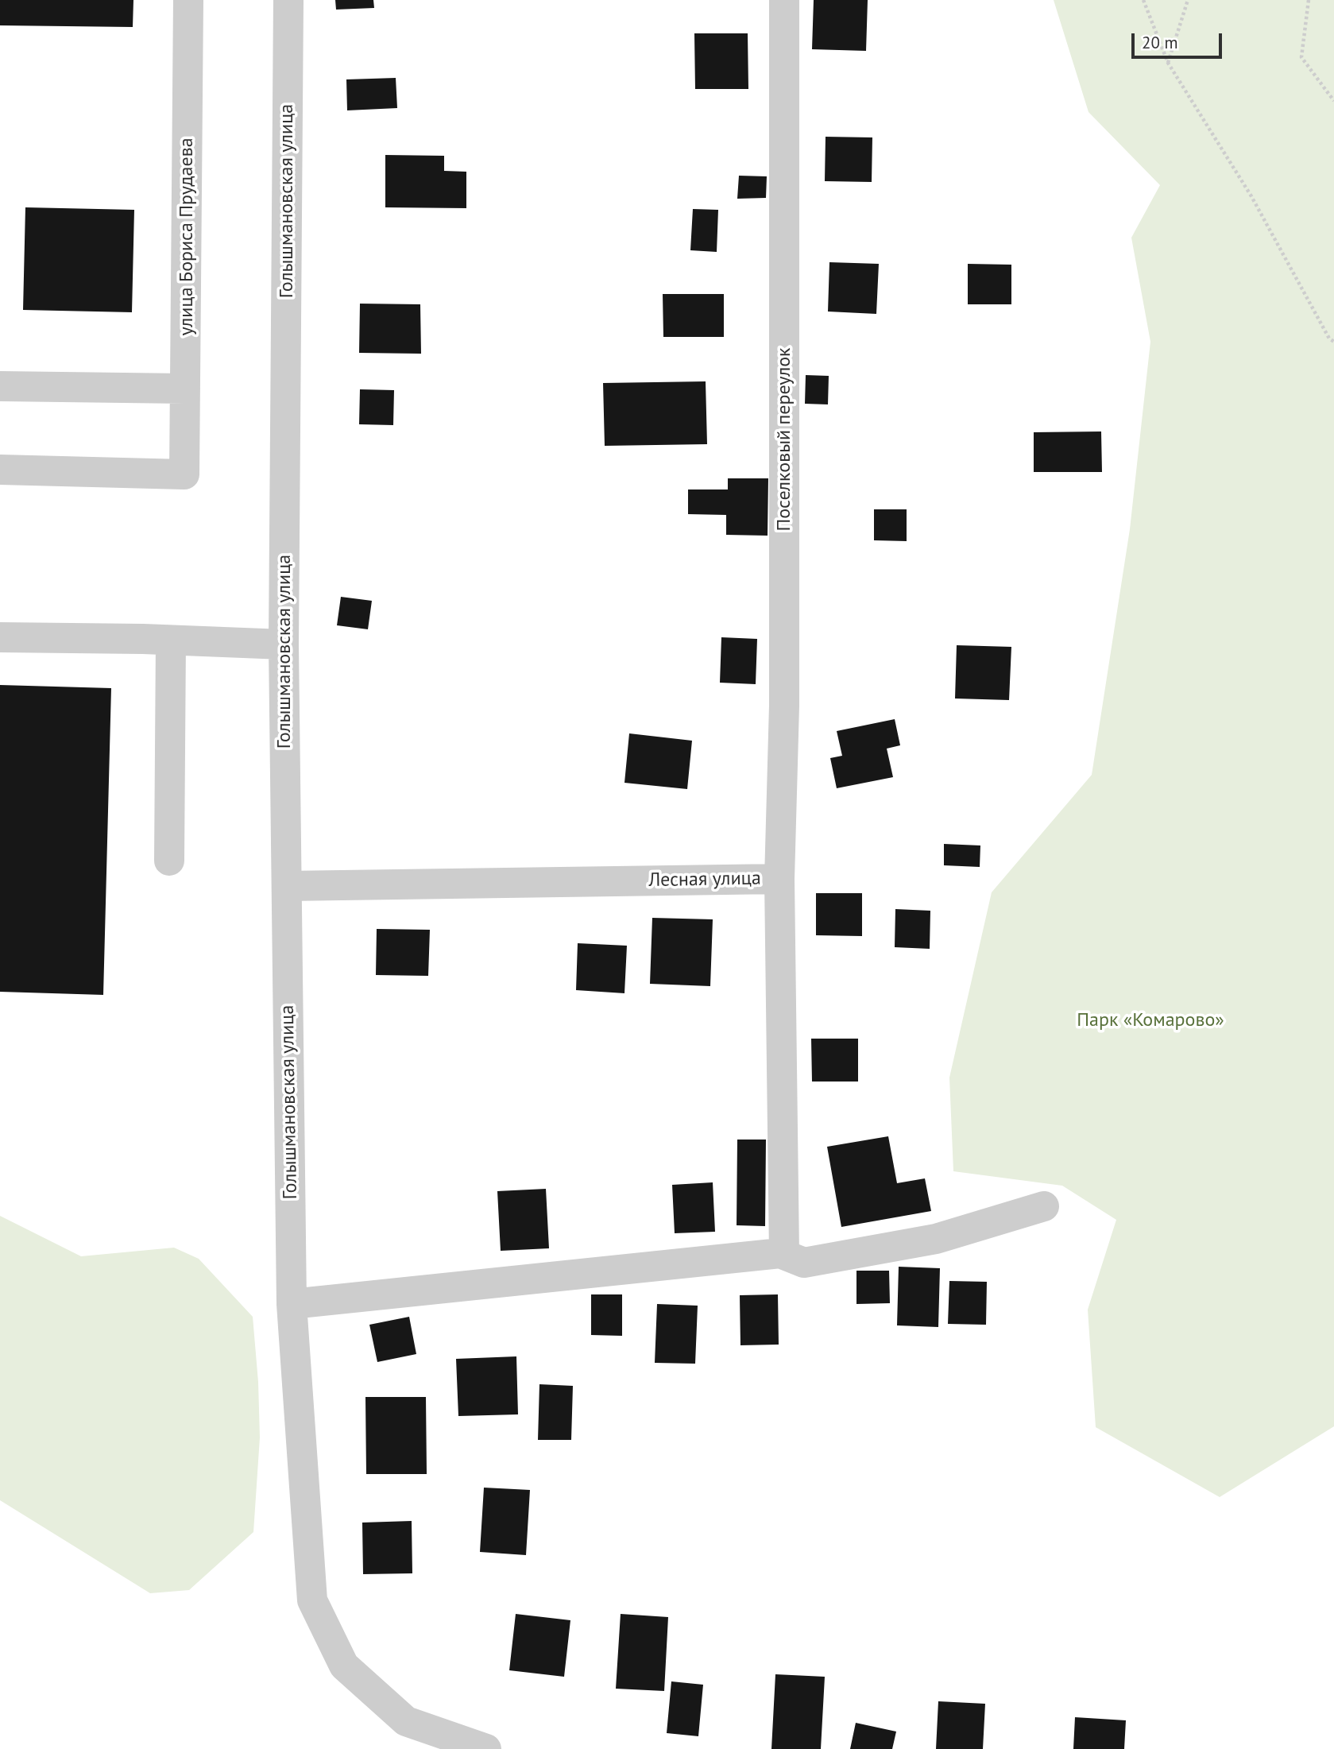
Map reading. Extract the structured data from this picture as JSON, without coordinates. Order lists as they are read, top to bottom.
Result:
{
  "streets": {
    "street": [
      "Голышмановская улица",
      "улица Бориса Прудаева",
      "Поселковый переулок",
      "Лесная улица"
    ]
  },
  "crossings": [
    ["Голышмановская улица", "Лесная улица"],
    ["Поселковый переулок", "Лесная улица"]
  ],
  "parks": ["Парк «Комарово»"],
  "scale_bar": "20 m"
}
